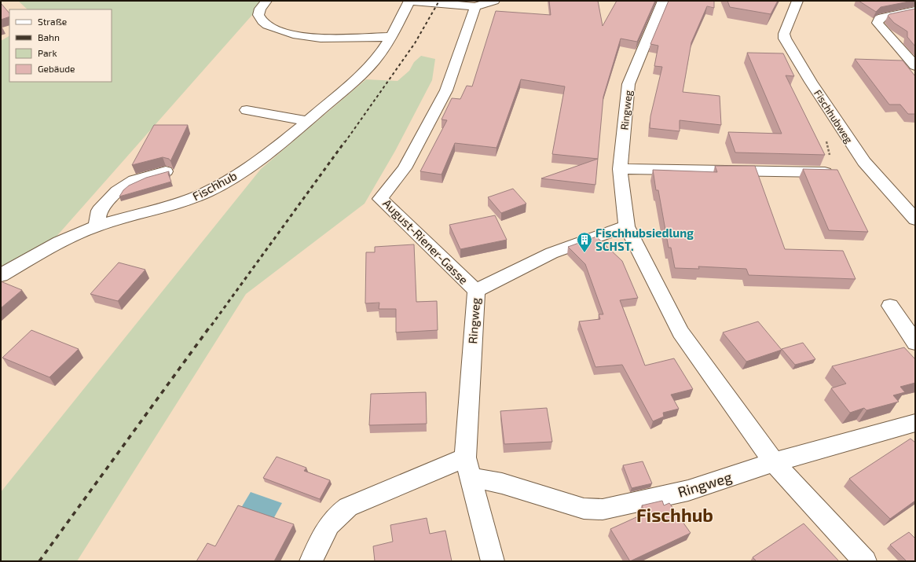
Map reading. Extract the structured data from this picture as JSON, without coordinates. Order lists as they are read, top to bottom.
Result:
{
  "streets": {
    "street": [
      "Ringweg",
      "Fischhubweg",
      "Fischhub",
      "August-Riener-Gasse"
    ]
  },
  "crossings": [
    ["Ringweg", "August-Riener-Gasse"],
    ["Fischhub", "August-Riener-Gasse"]
  ],
  "districts": ["Fischhub"],
  "places": {
    "building": ["Fischhubsiedlung SCHST."]
  },
  "legend": [
    "Straße",
    "Bahn",
    "Park",
    "Gebäude"
  ]
}
